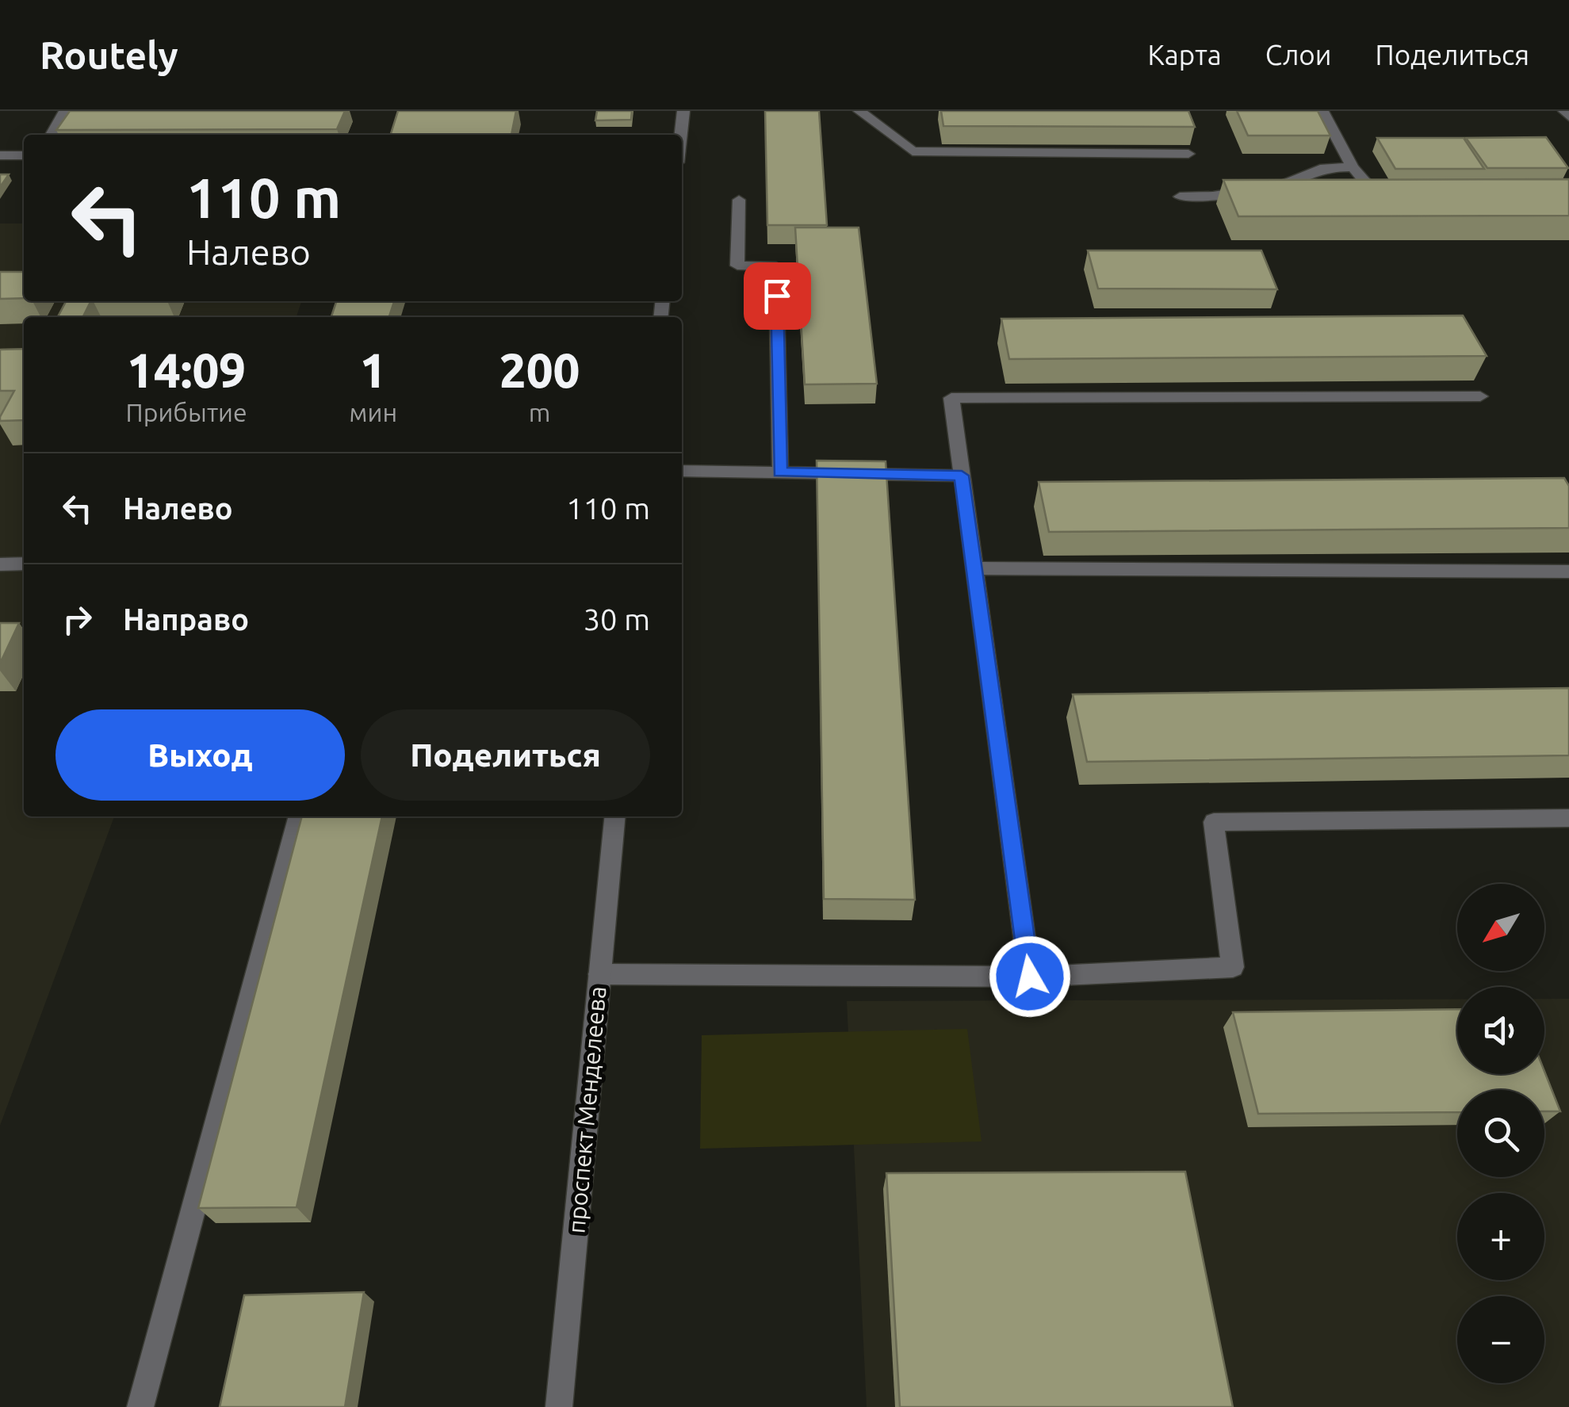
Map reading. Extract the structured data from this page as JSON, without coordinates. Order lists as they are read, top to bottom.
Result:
{
  "streets": {
    "street": ["проспект Менделеева"]
  },
  "north": "bottom left",
  "page": {
    "header": "Routely",
    "nav": ["Карта", "Слои", "Поделиться"],
    "turn": ["110 m", "Налево"],
    "eta": [
      "14:09",
      "Прибытие",
      "1",
      "мин",
      "200",
      "m"
    ],
    "list": [
      {
        "name": "Налево",
        "value": "110 m"
      },
      {
        "name": "Направо",
        "value": "30 m"
      }
    ],
    "buttons": ["Выход", "Поделиться"],
    "map_buttons": ["+", "−"]
  }
}
